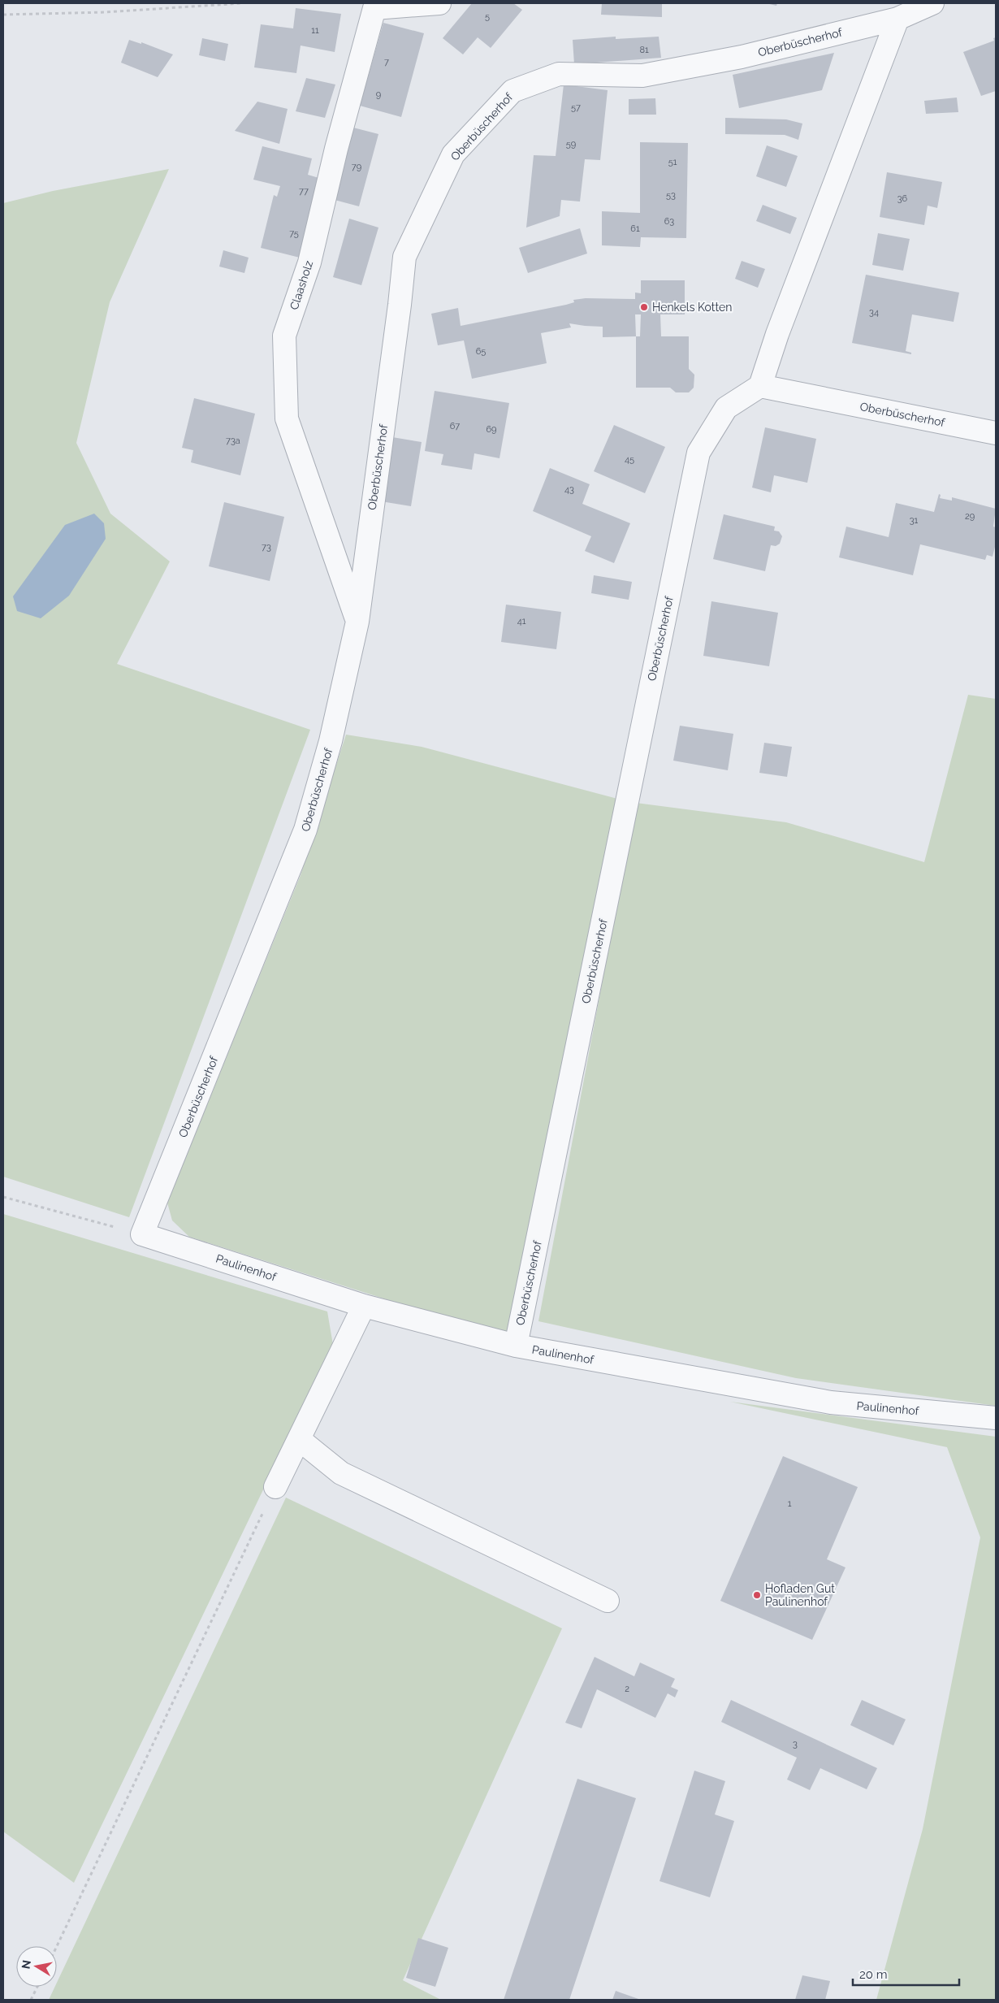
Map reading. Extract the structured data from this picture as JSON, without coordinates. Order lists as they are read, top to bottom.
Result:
{
  "streets": {
    "street": ["Oberbüscherhof", "Claasholz", "Paulinenhof"]
  },
  "crossings": [
    ["Oberbüscherhof", "Claasholz"],
    ["Oberbüscherhof", "Paulinenhof"]
  ],
  "places": ["Henkels Kotten", "Hofladen Gut Paulinenhof"],
  "house_numbers": [
    "5",
    "11",
    "81",
    "7",
    "9",
    "57",
    "59",
    "51",
    "79",
    "77",
    "53",
    "36",
    "63",
    "61",
    "75",
    "34",
    "65",
    "67",
    "69",
    "73a",
    "45",
    "43",
    "29",
    "31",
    "73",
    "41",
    "1",
    "2",
    "3"
  ],
  "scale_bar": "20 m",
  "north": "left"
}
